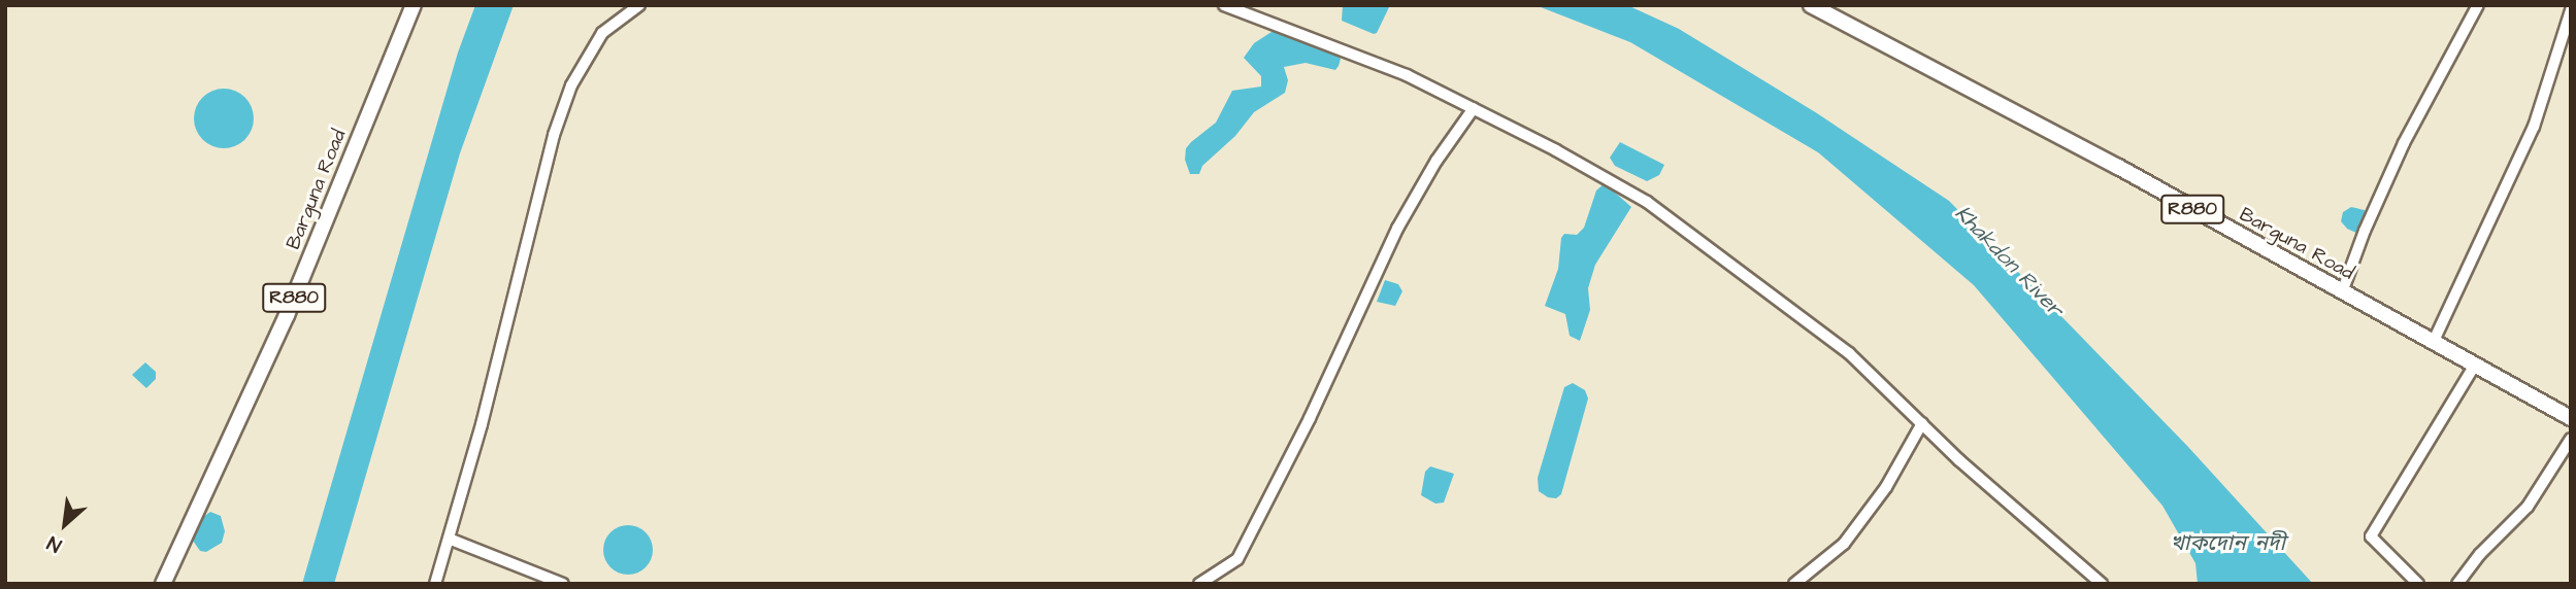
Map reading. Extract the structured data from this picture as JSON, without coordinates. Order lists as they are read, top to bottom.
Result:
{
  "streets": {
    "main road": ["Barguna Road", "R880"]
  },
  "water": ["Khakdon River", "খাকদোন নদী"],
  "north": "bottom left"
}
